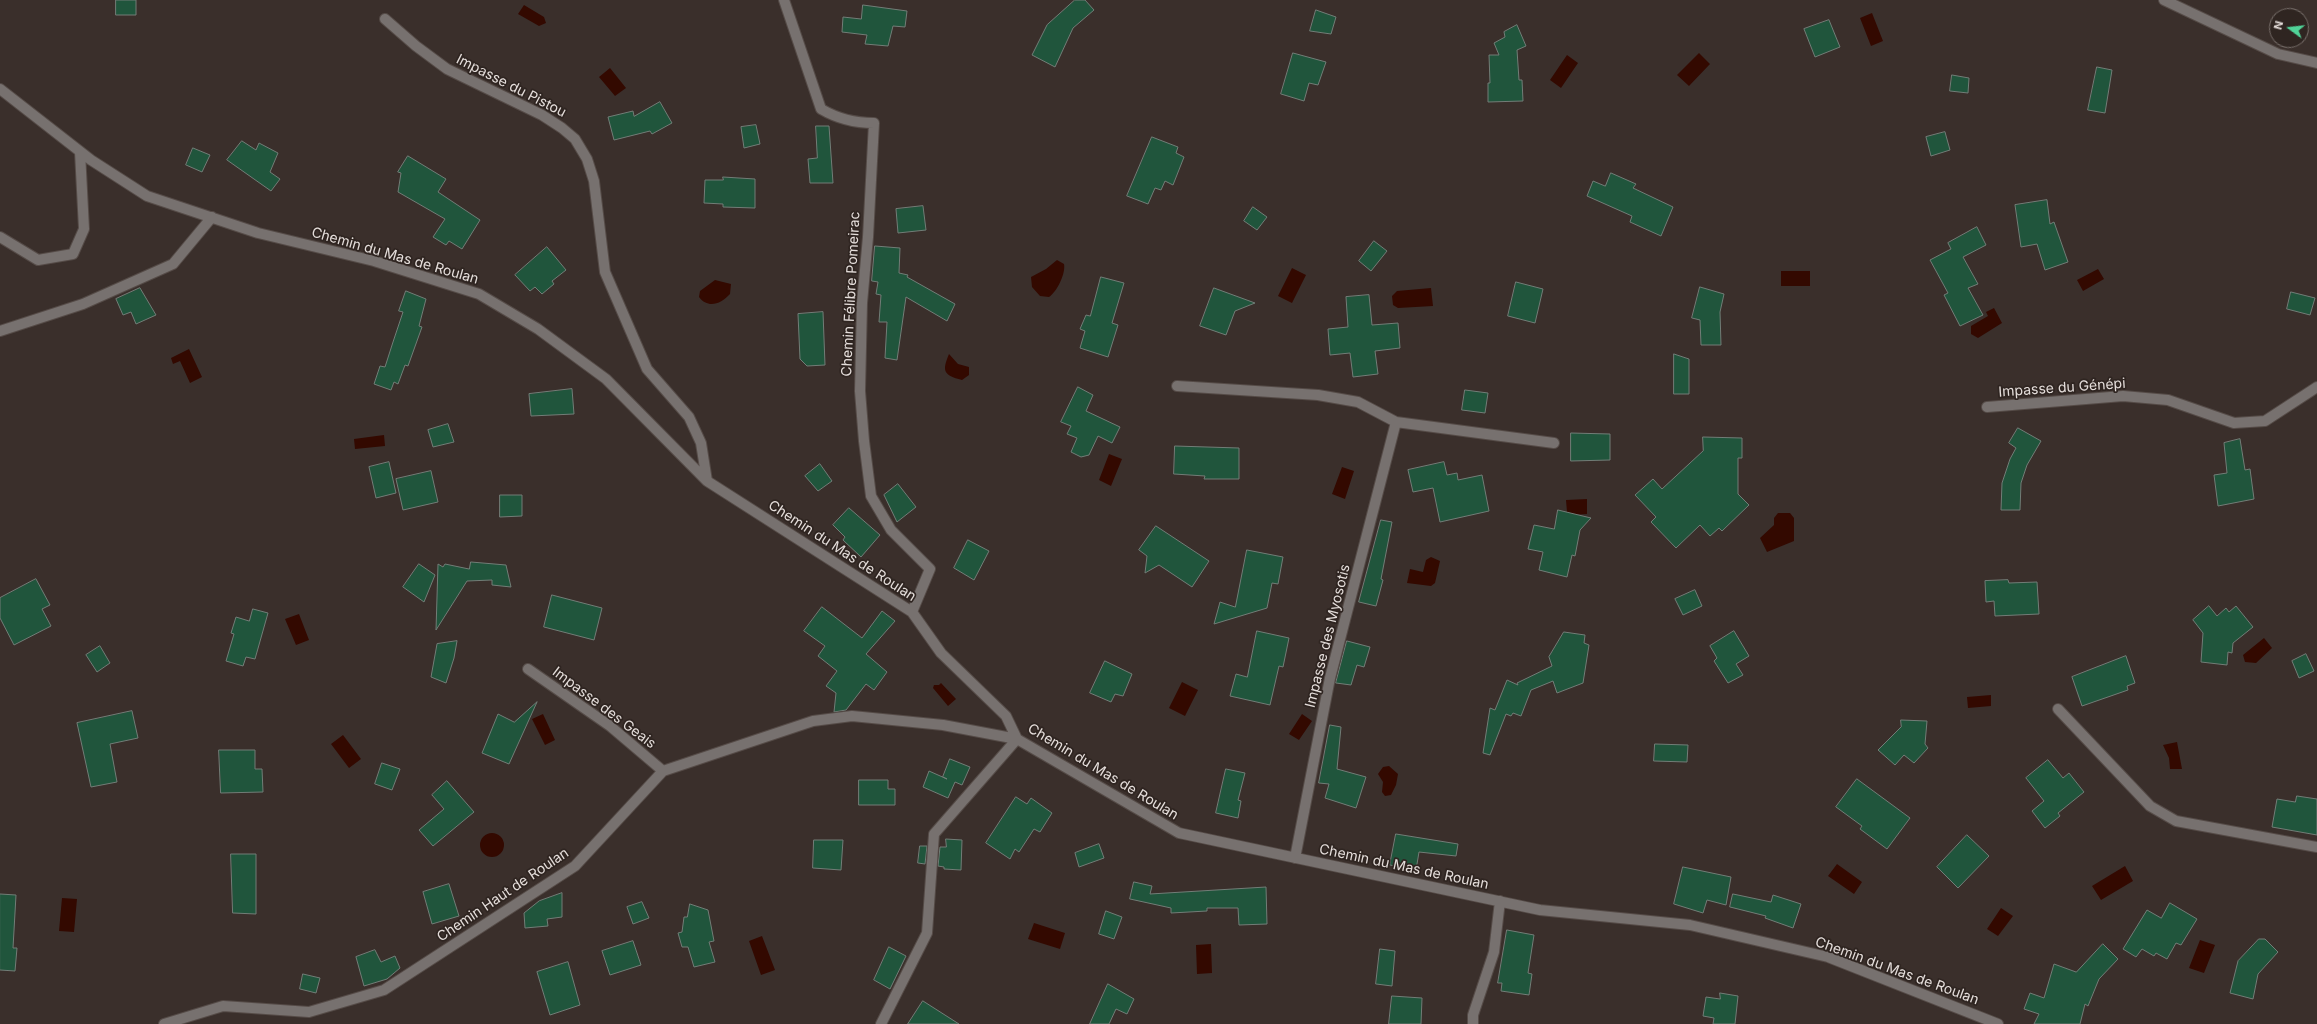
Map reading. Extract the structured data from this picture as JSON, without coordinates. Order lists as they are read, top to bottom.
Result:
{
  "streets": {
    "street": [
      "Impasse du Pistou",
      "Chemin du Mas de Roulan",
      "Chemin Félibre Pomeirac",
      "Impasse du Génépi",
      "Impasse des Myosotis",
      "Impasse des Geais",
      "Chemin Haut de Roulan"
    ]
  },
  "crossings": [
    ["Impasse du Pistou", "Chemin du Mas de Roulan"],
    ["Chemin du Mas de Roulan", "Chemin Félibre Pomeirac"],
    ["Chemin du Mas de Roulan", "Impasse des Myosotis"],
    ["Chemin du Mas de Roulan", "Chemin Haut de Roulan"],
    ["Impasse des Geais", "Chemin Haut de Roulan"]
  ],
  "north": "left"
}
